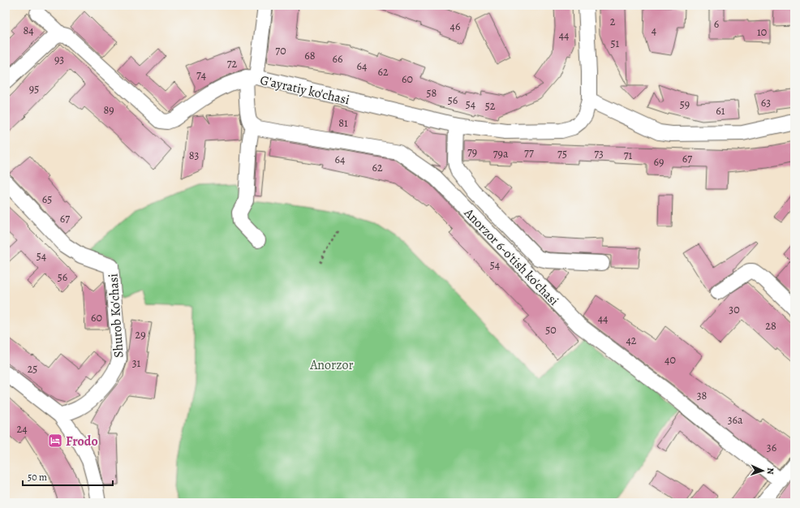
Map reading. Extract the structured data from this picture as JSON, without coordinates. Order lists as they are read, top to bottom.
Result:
{
  "streets": {
    "street": ["G'ayratiy ko'chasi", "Anorzor 6-o'tish ko'chasi", "Shurob Ko'chasi"]
  },
  "parks": ["Anorzor"],
  "places": {
    "hotel": ["Frodo"]
  },
  "house_numbers": [
    "2",
    "6",
    "46",
    "84",
    "4",
    "10",
    "44",
    "51",
    "70",
    "68",
    "66",
    "93",
    "72",
    "64",
    "62",
    "74",
    "60",
    "95",
    "58",
    "56",
    "63",
    "54",
    "59",
    "52",
    "89",
    "61",
    "81",
    "79",
    "77",
    "79а",
    "75",
    "73",
    "83",
    "71",
    "67",
    "64",
    "69",
    "62",
    "65",
    "67",
    "54",
    "54",
    "56",
    "30",
    "60",
    "44",
    "28",
    "50",
    "29",
    "42",
    "40",
    "31",
    "25",
    "38",
    "36а",
    "24",
    "36"
  ],
  "scale_bar": "50 m",
  "north": "right"
}
